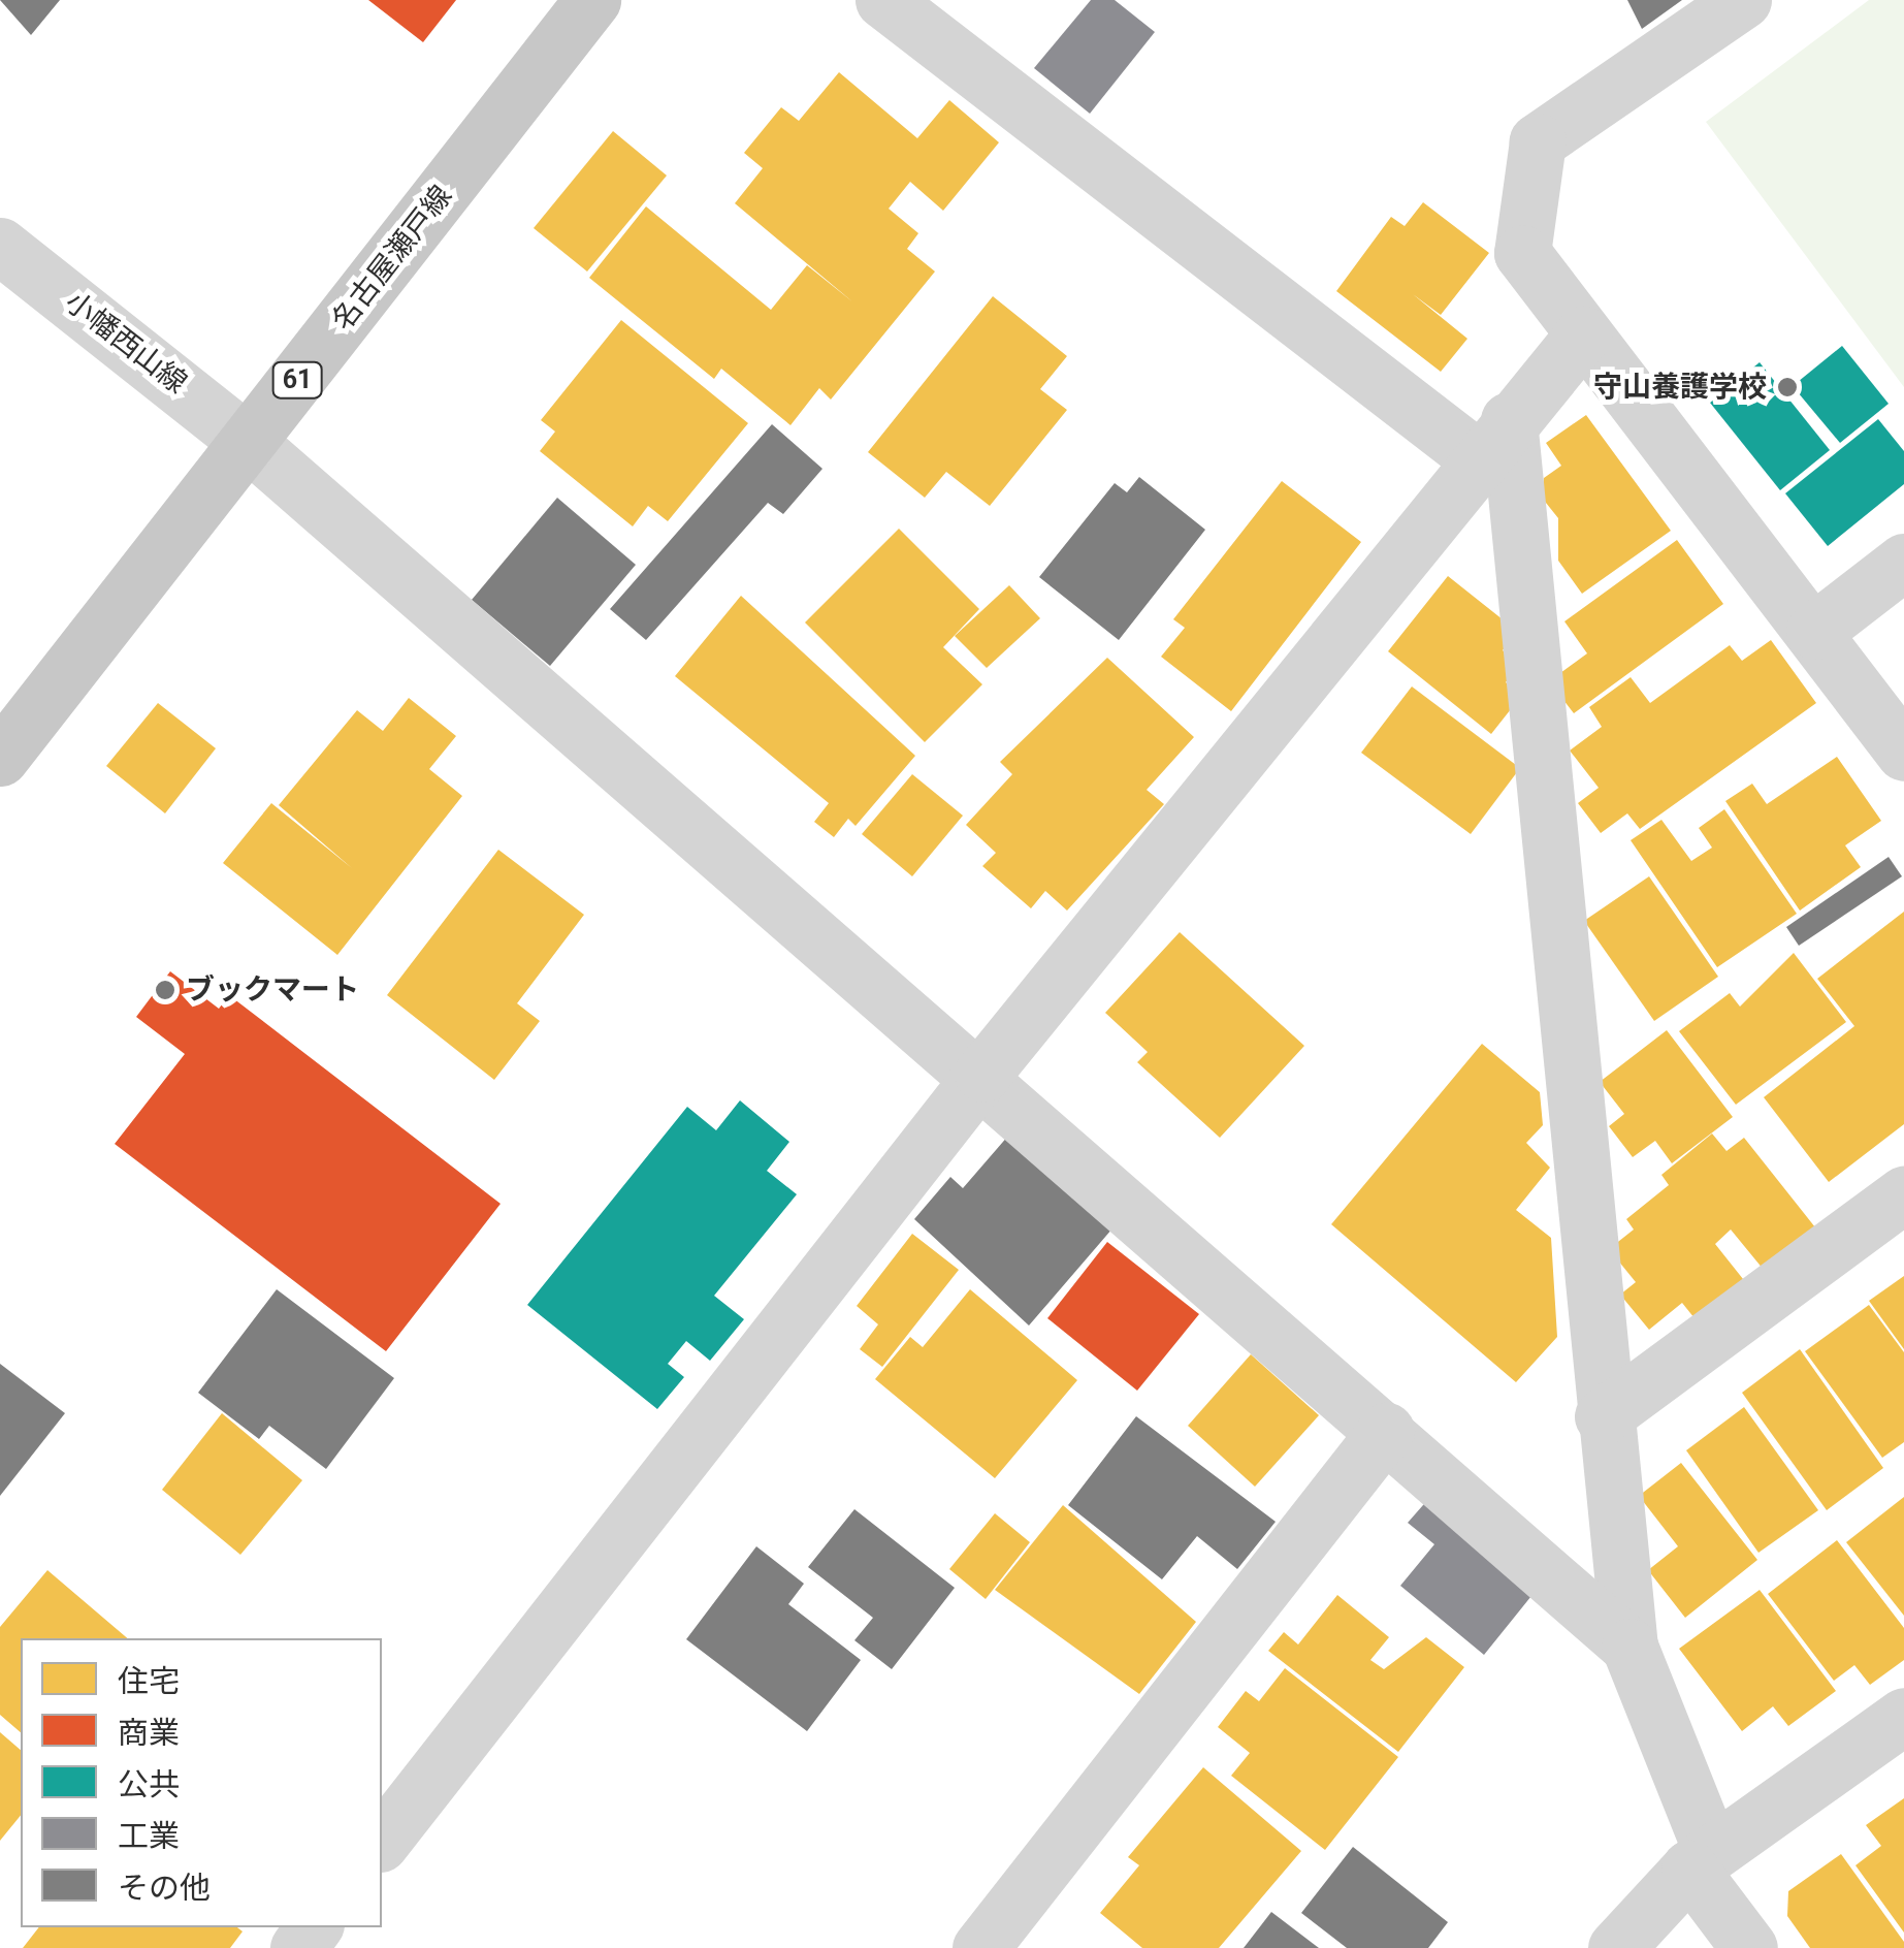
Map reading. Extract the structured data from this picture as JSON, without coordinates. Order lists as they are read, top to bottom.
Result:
{
  "streets": {
    "main road": ["名古屋瀬戸線", "61"],
    "street": ["小幡西山線"]
  },
  "crossings": [
    ["名古屋瀬戸線", "小幡西山線"]
  ],
  "places": ["守山養護学校", "ブックマート"],
  "legend": [
    "住宅",
    "商業",
    "公共",
    "工業",
    "その他"
  ]
}
